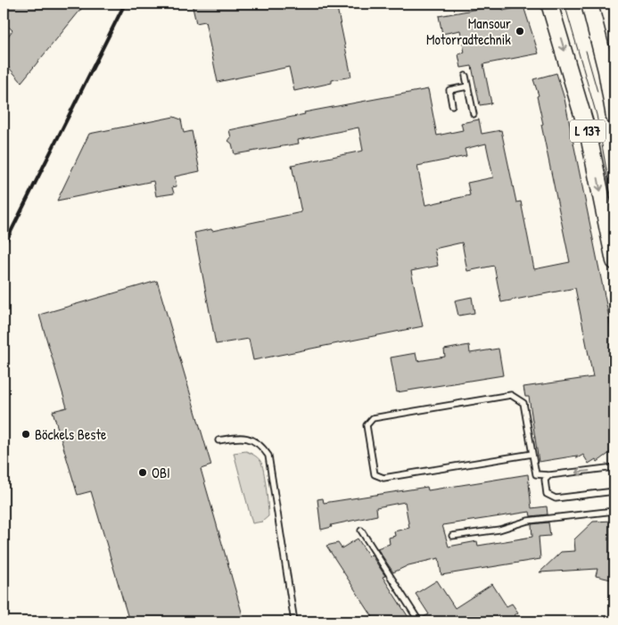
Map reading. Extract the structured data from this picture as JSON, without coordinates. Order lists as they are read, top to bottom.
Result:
{
  "streets": {
    "main road": ["L 137"]
  },
  "places": ["Mansour Motorradtechnik", "Böckels Beste", "OBI"]
}
